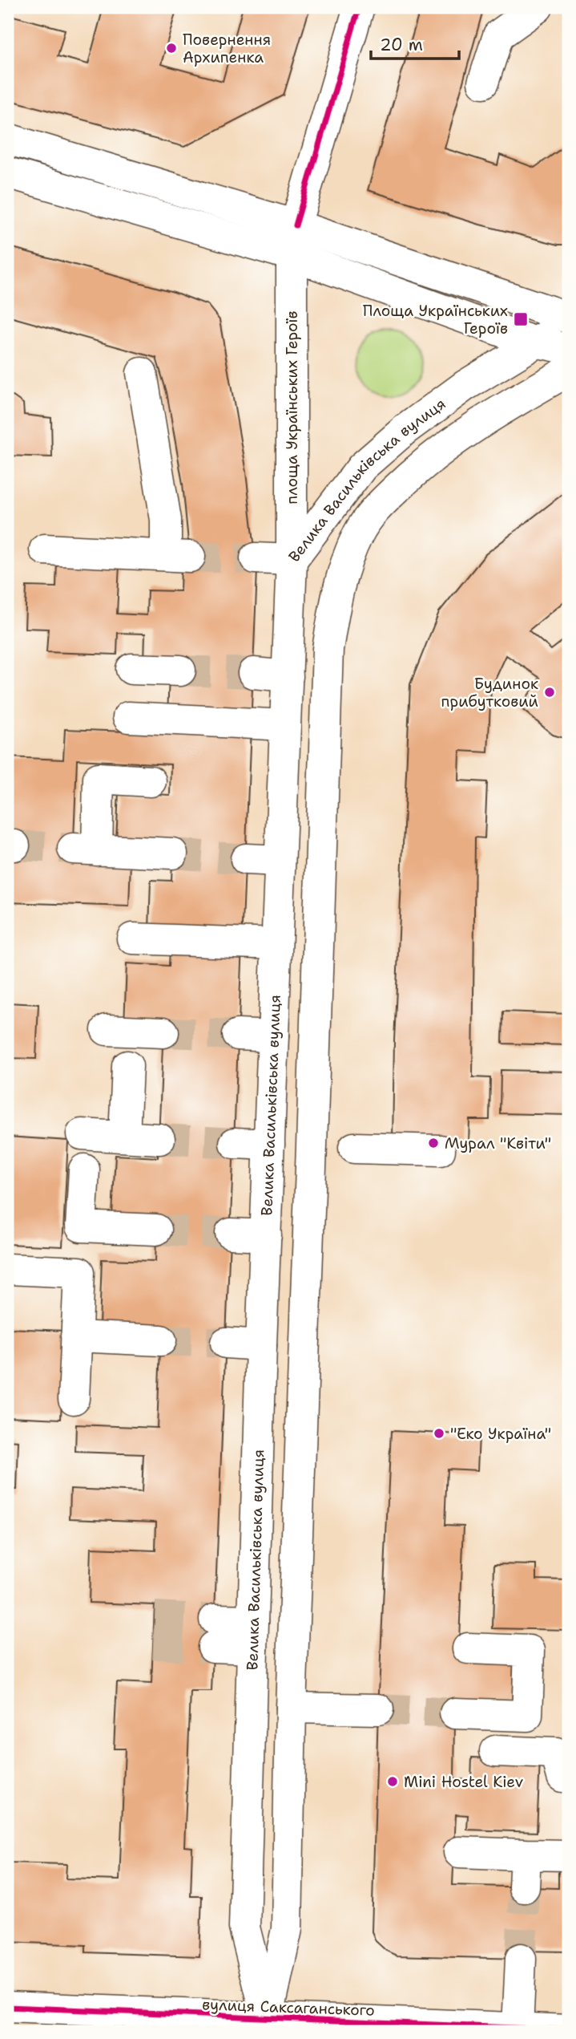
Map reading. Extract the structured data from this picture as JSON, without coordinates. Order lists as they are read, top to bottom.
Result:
{
  "streets": {
    "main road": ["площа Українських Героїв", "Велика Васильківська вулиця", "вулиця Саксаганського"]
  },
  "crossings": [
    ["площа Українських Героїв", "Велика Васильківська вулиця"],
    ["Велика Васильківська вулиця", "вулиця Саксаганського"]
  ],
  "places": {
    "other": [
      "Повернення Архипенка",
      "Будинок прибутковий",
      "Мурал \"Квіти\"",
      "\"Еко Україна\"",
      "Mini Hostel Kiev"
    ],
    "transit": ["Площа Українських Героїв"]
  },
  "scale_bar": "20 m"
}
